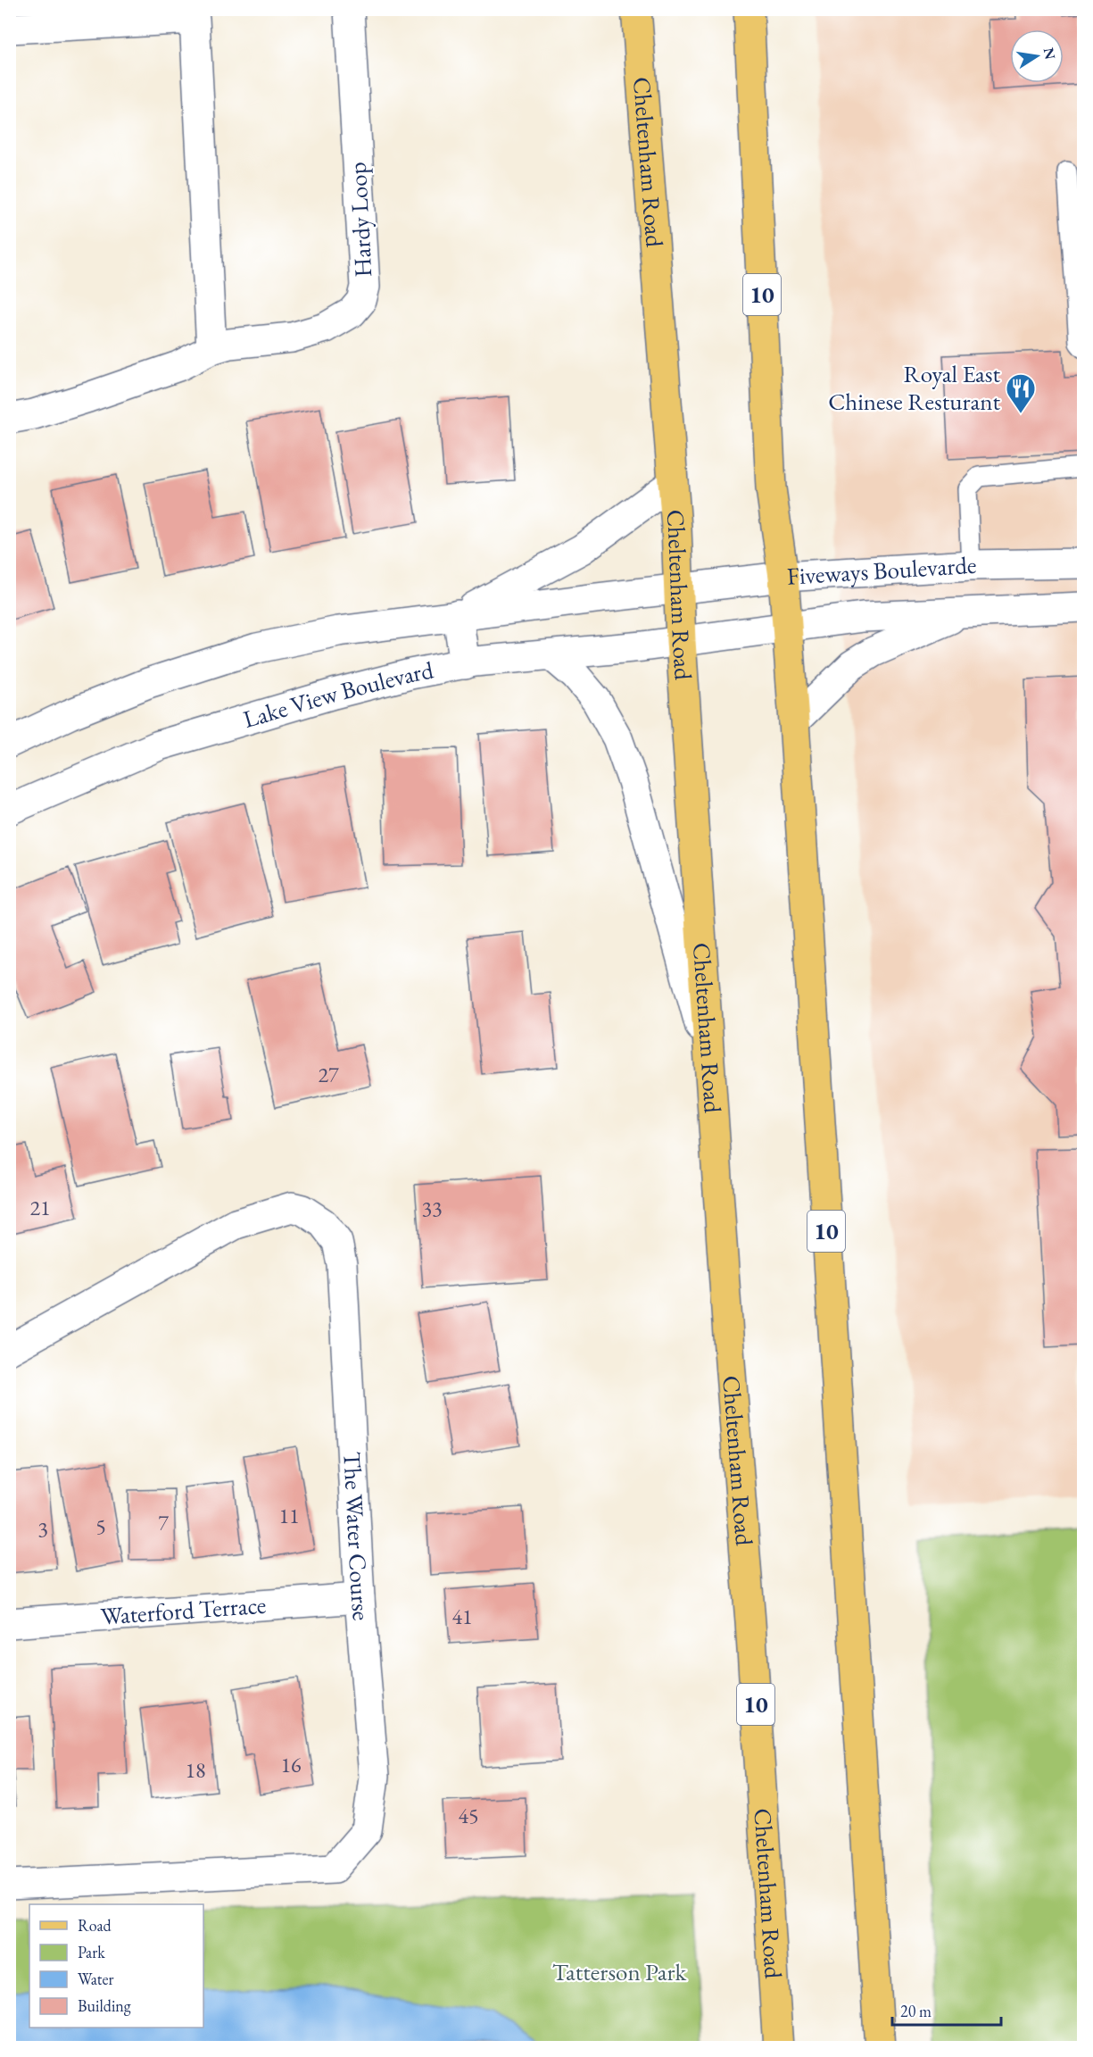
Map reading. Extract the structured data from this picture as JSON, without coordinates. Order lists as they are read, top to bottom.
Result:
{
  "streets": {
    "main road": ["Cheltenham Road", "10"],
    "street": [
      "Hardy Loop",
      "Fiveways Boulevarde",
      "Lake View Boulevard",
      "The Water Course",
      "Waterford Terrace"
    ]
  },
  "crossings": [
    ["Cheltenham Road", "Fiveways Boulevarde"],
    ["Cheltenham Road", "Lake View Boulevard"],
    ["10", "Fiveways Boulevarde"],
    ["Fiveways Boulevarde", "Lake View Boulevard"],
    ["The Water Course", "Waterford Terrace"]
  ],
  "parks": ["Tatterson Park"],
  "places": {
    "restaurant": ["Royal East Chinese Resturant"]
  },
  "house_numbers": [
    "27",
    "21",
    "33",
    "11",
    "7",
    "5",
    "3",
    "41",
    "16",
    "18",
    "45"
  ],
  "legend": [
    "Road",
    "Park",
    "Water",
    "Building"
  ],
  "scale_bar": "20 m",
  "north": "right"
}
